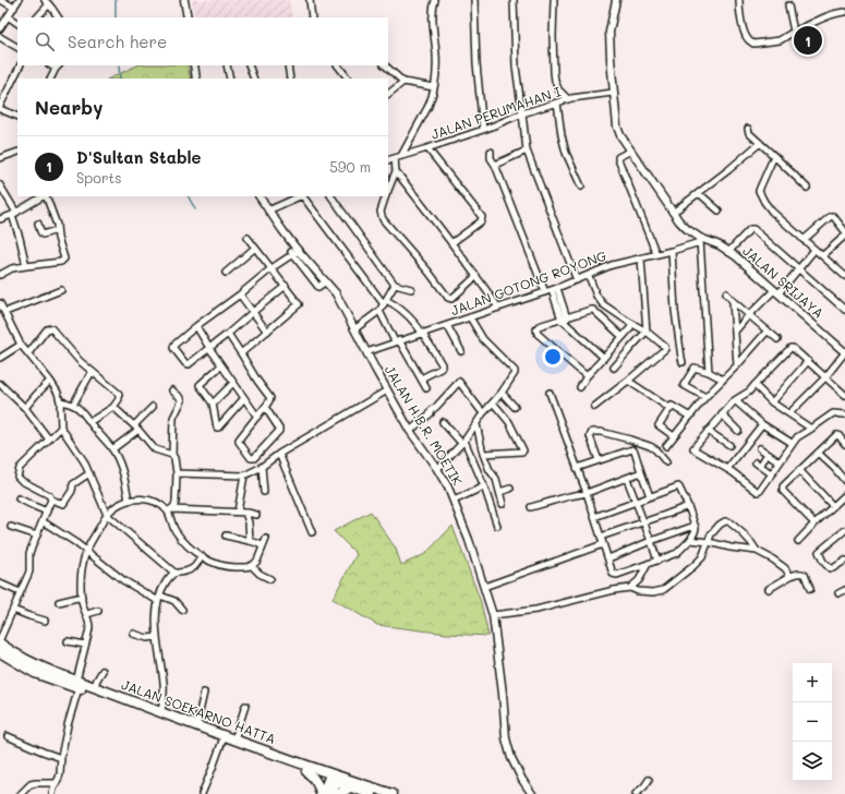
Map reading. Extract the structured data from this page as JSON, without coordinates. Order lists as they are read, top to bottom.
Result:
{
  "streets": {
    "highway": ["JALAN SOEKARNO HATTA"],
    "street": [
      "JALAN PERUMAHAN I",
      "JALAN SRIJAYA",
      "JALAN GOTONG ROYONG",
      "JALAN H.B.R. MOETIK"
    ]
  },
  "crossings": [
    ["JALAN PERUMAHAN I", "JALAN SRIJAYA"],
    ["JALAN SRIJAYA", "JALAN GOTONG ROYONG"],
    ["JALAN GOTONG ROYONG", "JALAN H.B.R. MOETIK"]
  ],
  "page": {
    "search": "Search here",
    "pins": "1",
    "heading": "Nearby",
    "list": [
      {
        "mark": "1",
        "name": "D'Sultan Stable",
        "note": "Sports",
        "value": "590 m"
      }
    ],
    "map_buttons": ["+", "−"]
  }
}
